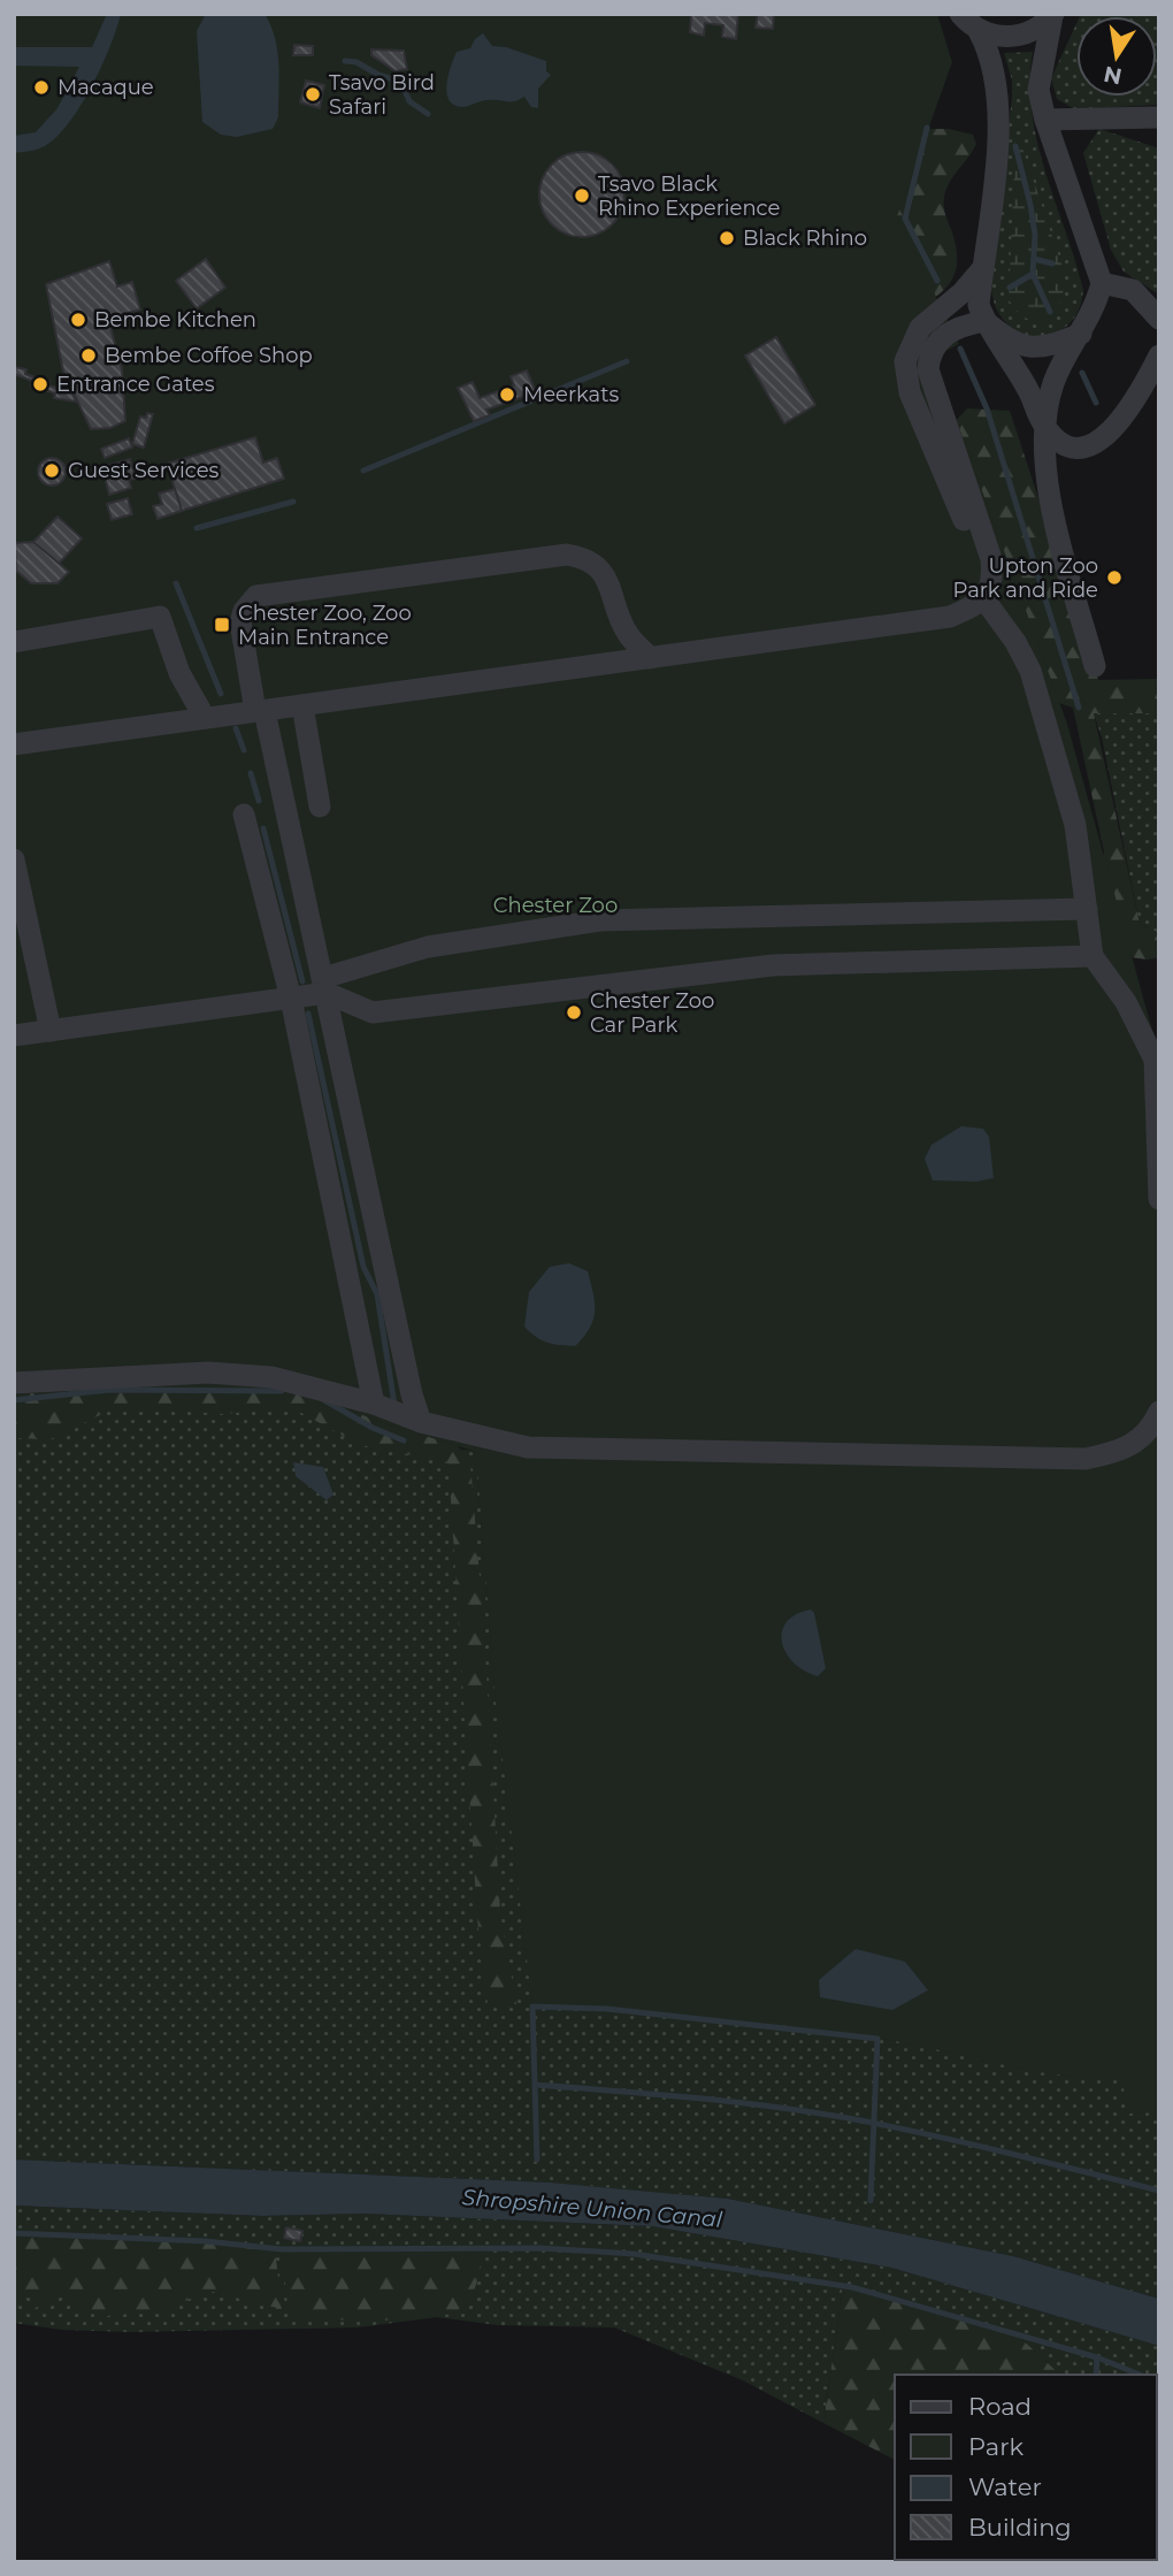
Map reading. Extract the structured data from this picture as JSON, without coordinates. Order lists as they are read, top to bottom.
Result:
{
  "water": ["Shropshire Union Canal"],
  "parks": ["Chester Zoo"],
  "places": {
    "other": [
      "Macaque",
      "Tsavo Bird Safari",
      "Tsavo Black Rhino Experience",
      "Black Rhino",
      "Bembe Kitchen",
      "Bembe Coffoe Shop",
      "Entrance Gates",
      "Meerkats",
      "Guest Services",
      "Upton Zoo Park and Ride",
      "Chester Zoo Car Park"
    ],
    "transit": ["Chester Zoo, Zoo Main Entrance"]
  },
  "legend": [
    "Road",
    "Park",
    "Water",
    "Building"
  ],
  "north": "bottom"
}
